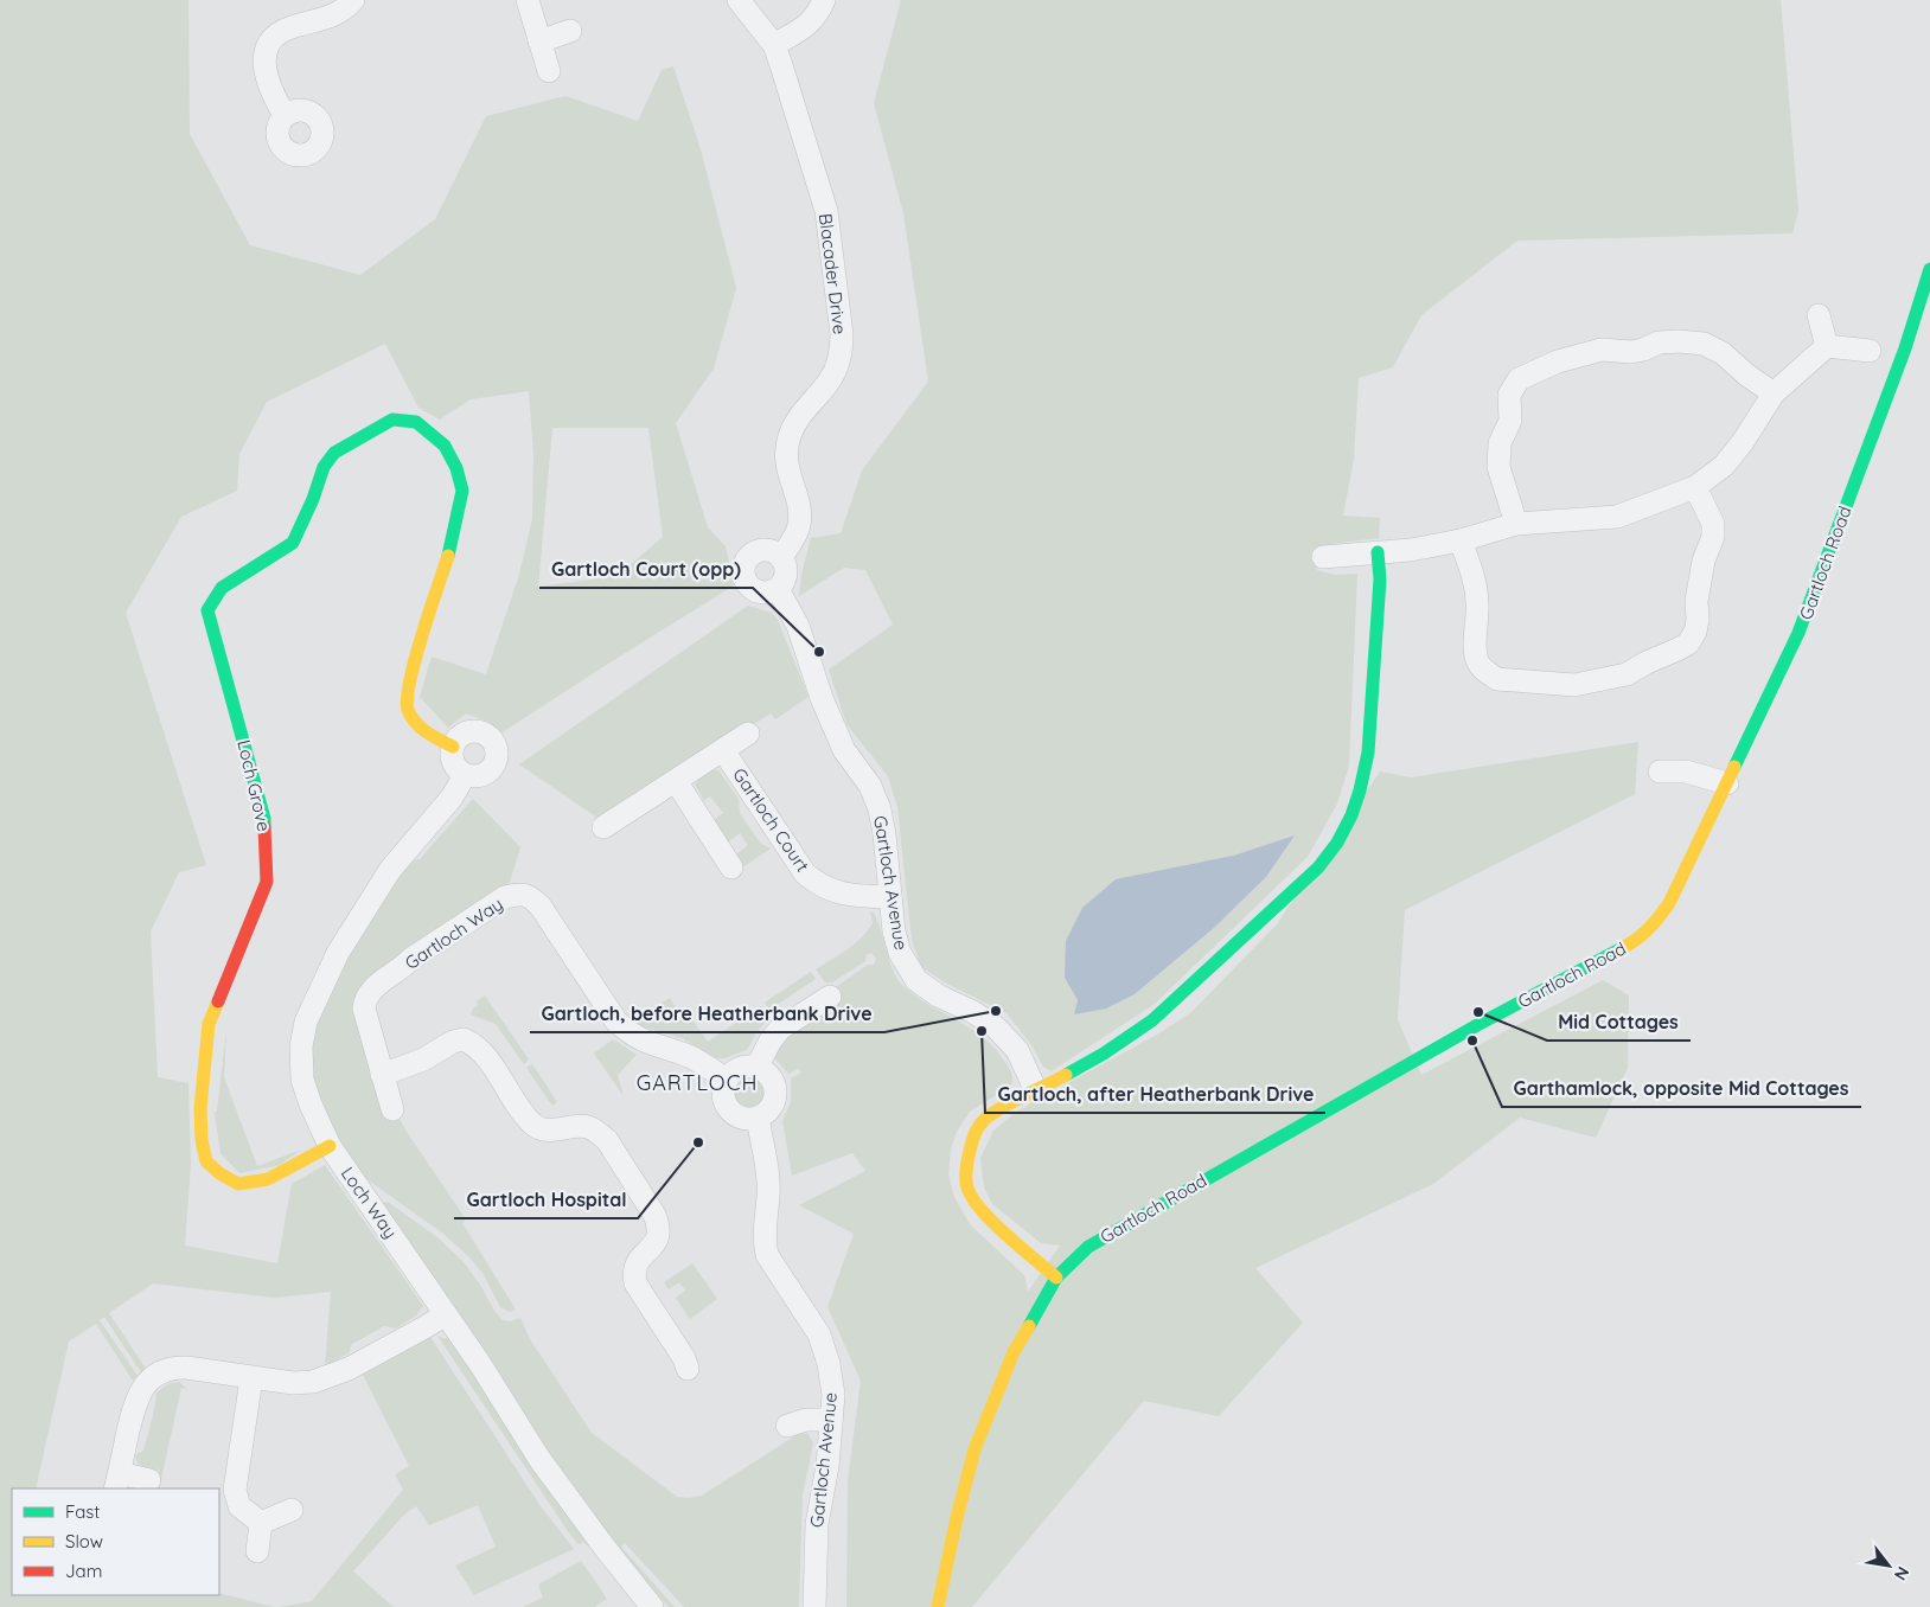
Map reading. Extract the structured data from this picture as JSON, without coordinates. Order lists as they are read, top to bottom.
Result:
{
  "streets": {
    "street": [
      "Blacader Drive",
      "Gartloch Road",
      "Loch Grove",
      "Gartloch Court",
      "Gartloch Avenue",
      "Gartloch Way",
      "Loch Way"
    ]
  },
  "crossings": [
    ["Blacader Drive", "Gartloch Avenue"],
    ["Loch Grove", "Loch Way"],
    ["Gartloch Court", "Gartloch Avenue"],
    ["Gartloch Avenue", "Gartloch Way"]
  ],
  "districts": ["GARTLOCH"],
  "places": [
    "Gartloch Court (opp)",
    "Gartloch, before Heatherbank Drive",
    "Mid Cottages",
    "Gartloch, after Heatherbank Drive",
    "Garthamlock, opposite Mid Cottages",
    "Gartloch Hospital"
  ],
  "legend": ["Fast", "Slow", "Jam"],
  "north": "bottom right"
}
